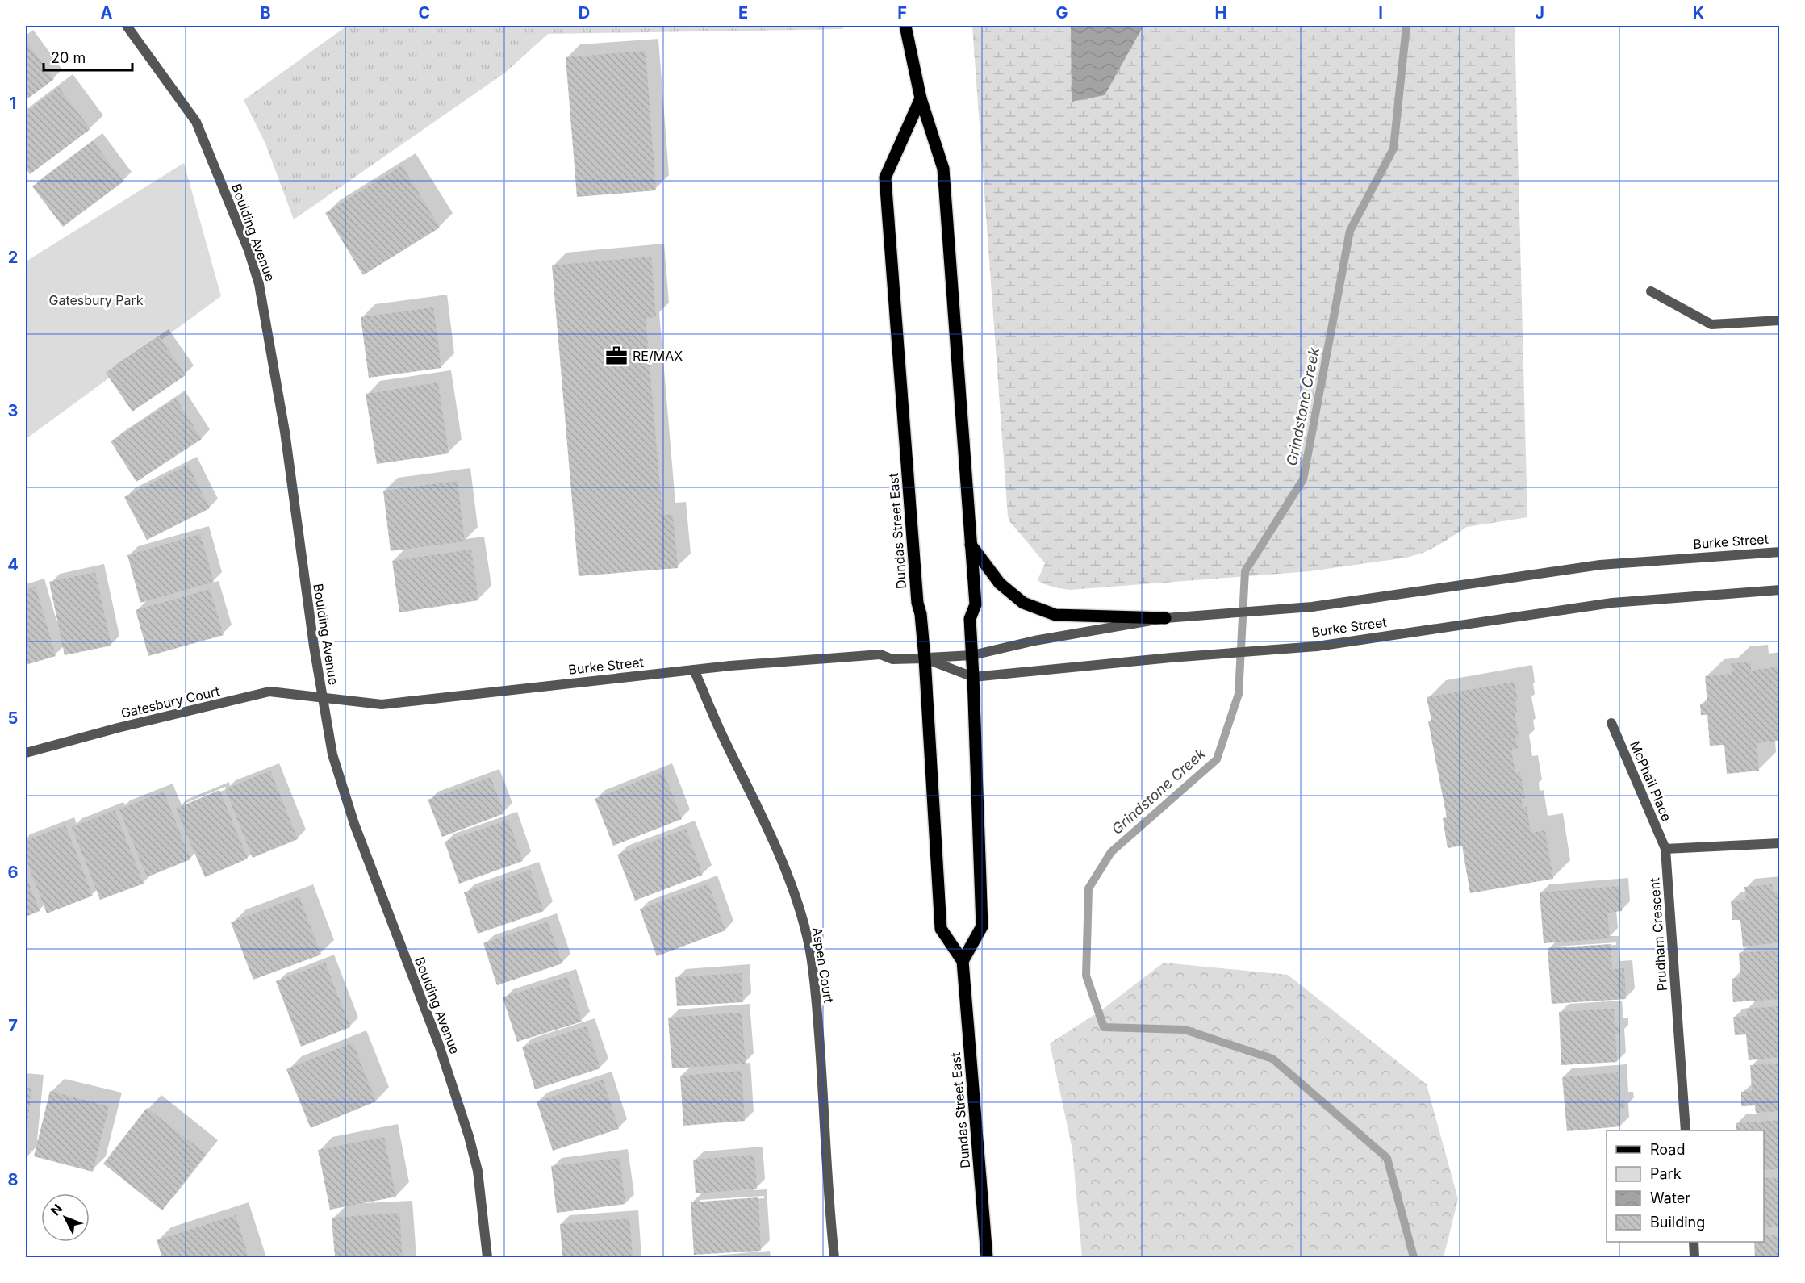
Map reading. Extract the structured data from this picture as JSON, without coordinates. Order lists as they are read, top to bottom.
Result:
{
  "streets": {
    "main road": ["Dundas Street East"],
    "street": [
      "Boulding Avenue",
      "Burke Street",
      "Gatesbury Court",
      "McPhail Place",
      "Prudham Crescent",
      "Aspen Court"
    ]
  },
  "crossings": [
    ["Boulding Avenue", "Burke Street"],
    ["Boulding Avenue", "Gatesbury Court"],
    ["Dundas Street East", "Burke Street"],
    ["Burke Street", "Gatesbury Court"],
    ["Burke Street", "Aspen Court"],
    ["McPhail Place", "Prudham Crescent"]
  ],
  "water": ["Grindstone Creek"],
  "parks": ["Gatesbury Park"],
  "places": {
    "office": ["RE/MAX"]
  },
  "legend": [
    "Road",
    "Park",
    "Water",
    "Building"
  ],
  "scale_bar": "20 m",
  "north": "top left",
  "grid": {
    "columns": [
      "A",
      "B",
      "C",
      "D",
      "E",
      "F",
      "G",
      "H",
      "I",
      "J",
      "K"
    ],
    "rows": [
      "1",
      "2",
      "3",
      "4",
      "5",
      "6",
      "7",
      "8"
    ]
  }
}
